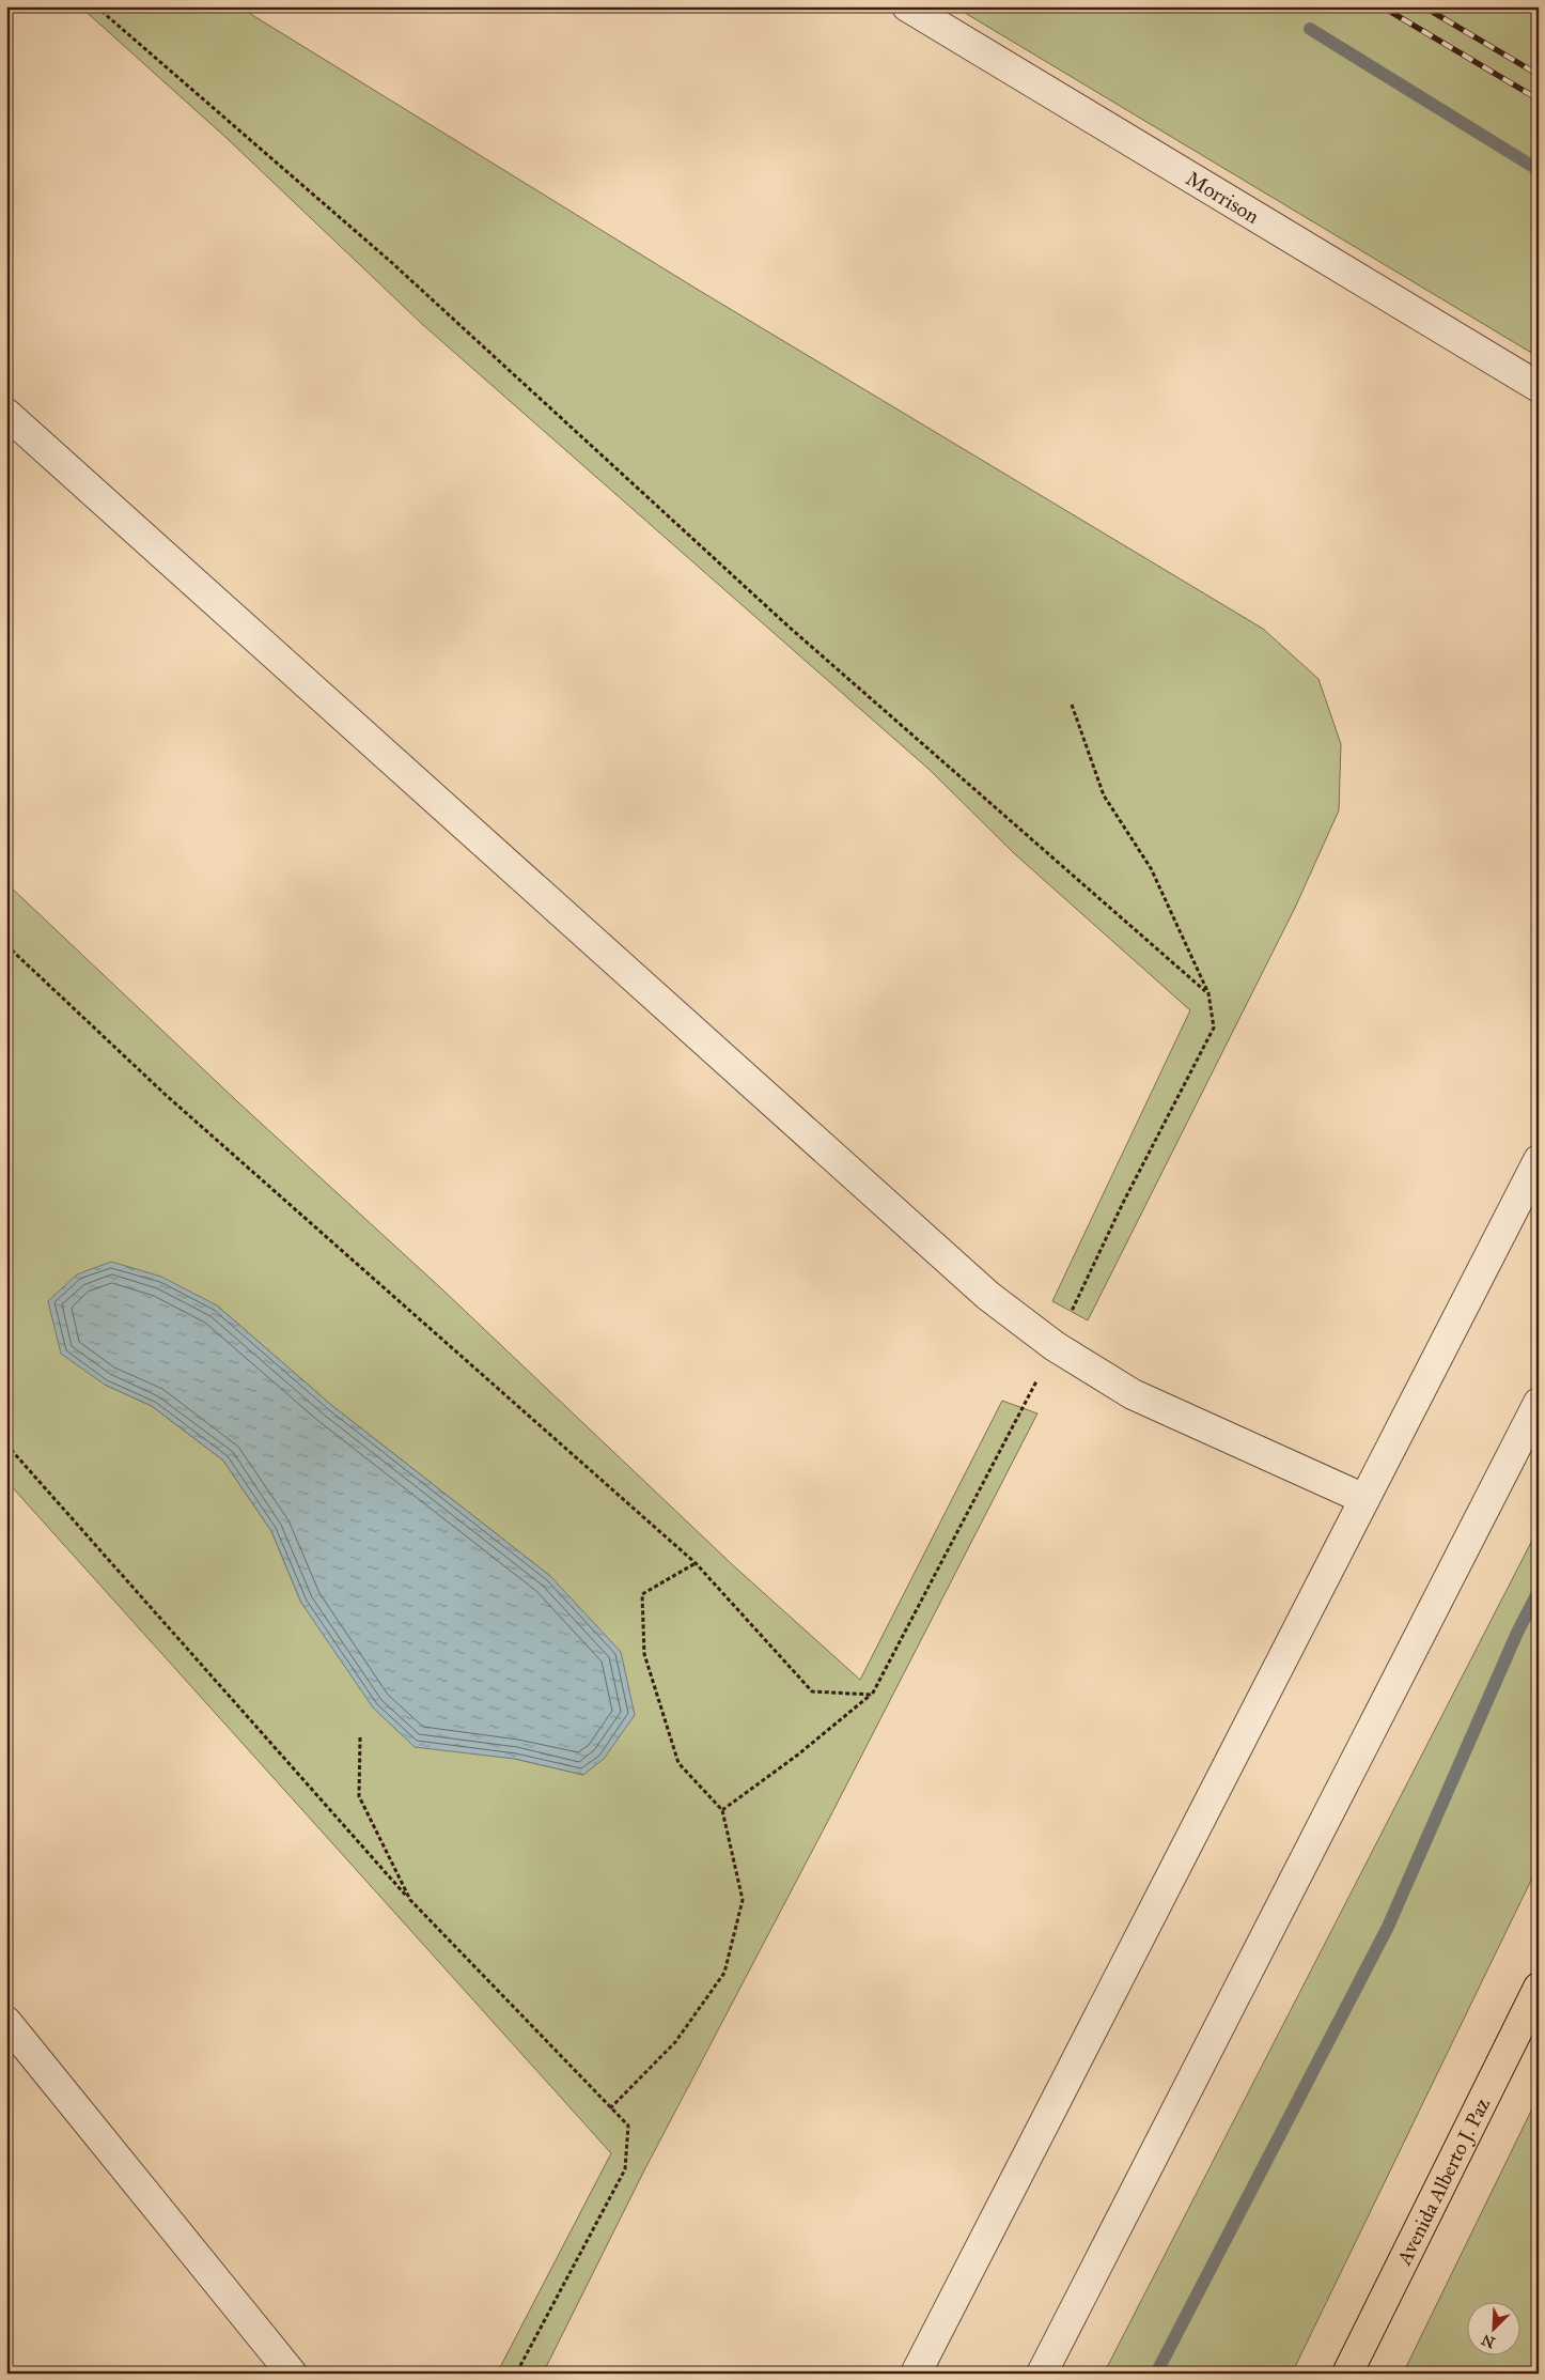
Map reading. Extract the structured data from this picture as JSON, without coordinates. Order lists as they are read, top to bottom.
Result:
{
  "streets": {
    "main road": ["Avenida Alberto J. Paz"],
    "street": ["Morrison"]
  },
  "north": "bottom left"
}
